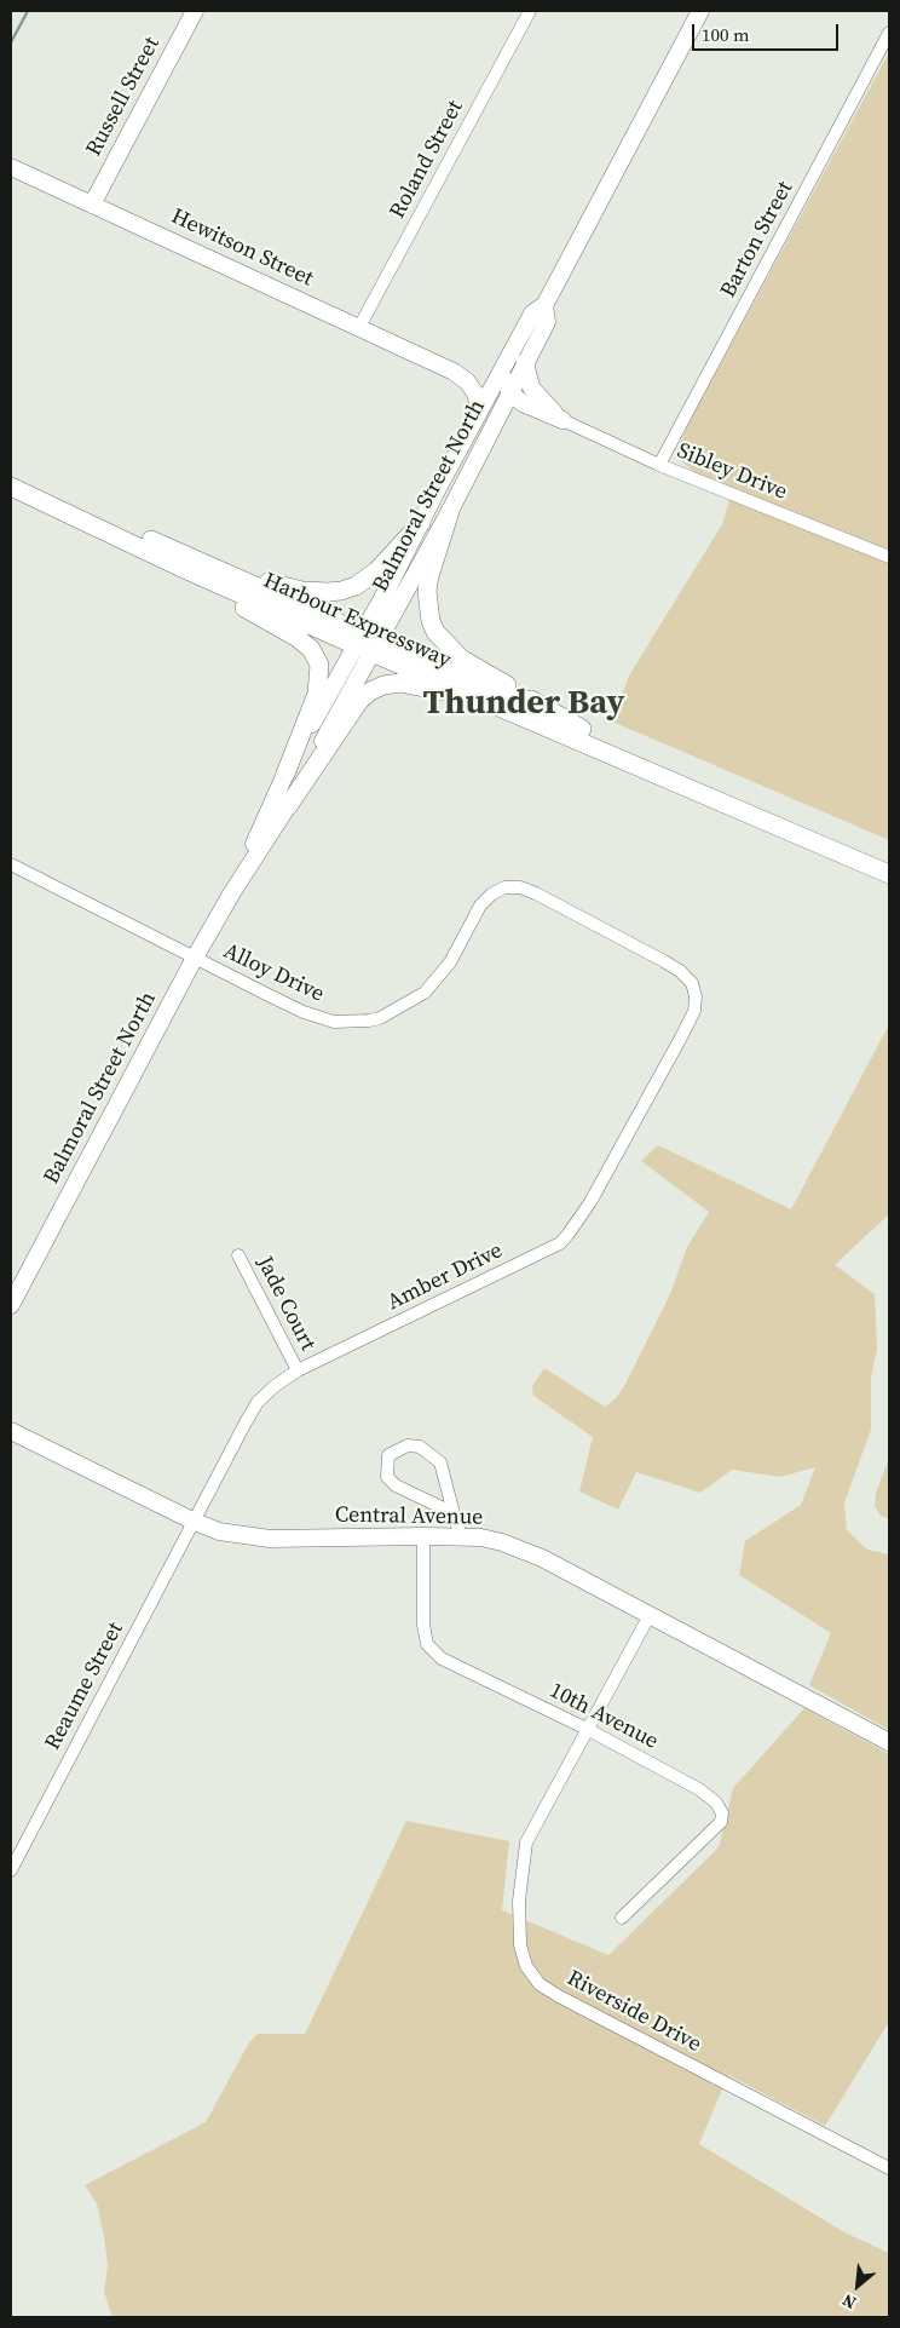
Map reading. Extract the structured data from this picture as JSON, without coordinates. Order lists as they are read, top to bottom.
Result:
{
  "streets": {
    "main road": [
      "Russell Street",
      "Hewitson Street",
      "Balmoral Street North",
      "Harbour Expressway",
      "Central Avenue"
    ],
    "street": [
      "Roland Street",
      "Barton Street",
      "Sibley Drive",
      "Alloy Drive",
      "Amber Drive",
      "Jade Court",
      "Reaume Street",
      "10th Avenue",
      "Riverside Drive"
    ]
  },
  "crossings": [
    ["Russell Street", "Hewitson Street"],
    ["Roland Street", "Hewitson Street"],
    ["Barton Street", "Sibley Drive"],
    ["Hewitson Street", "Balmoral Street North"],
    ["Balmoral Street North", "Harbour Expressway"],
    ["Balmoral Street North", "Alloy Drive"],
    ["Alloy Drive", "Amber Drive"],
    ["Amber Drive", "Jade Court"],
    ["Amber Drive", "Central Avenue"],
    ["Amber Drive", "Reaume Street"],
    ["Central Avenue", "Reaume Street"],
    ["Central Avenue", "10th Avenue"],
    ["Central Avenue", "Riverside Drive"],
    ["10th Avenue", "Riverside Drive"]
  ],
  "districts": ["Thunder Bay"],
  "scale_bar": "100 m",
  "north": "bottom left"
}
